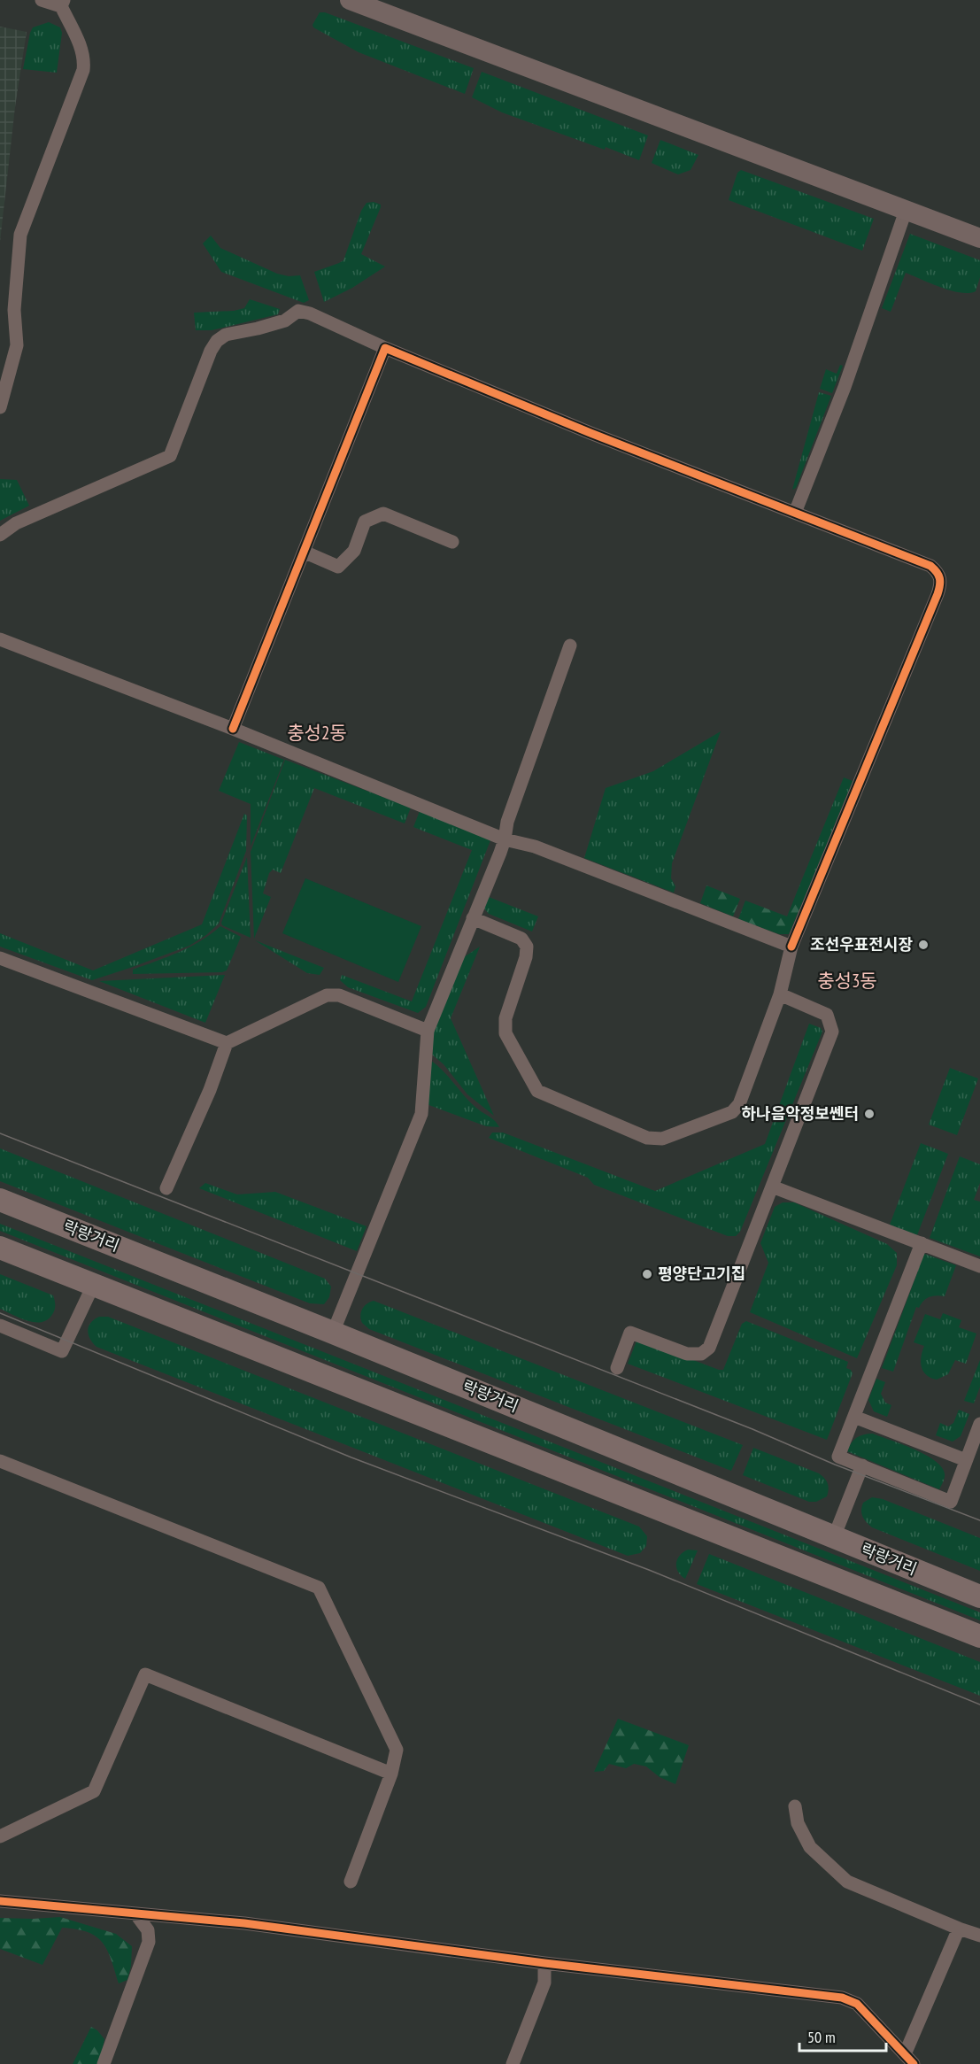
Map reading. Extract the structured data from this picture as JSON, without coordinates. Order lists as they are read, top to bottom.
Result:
{
  "streets": {
    "main road": ["락랑거리"]
  },
  "districts": ["충성2동", "충성3동"],
  "places": ["조선우표전시장", "하나음악정보쎈터", "평양단고기집"],
  "scale_bar": "50 m"
}
